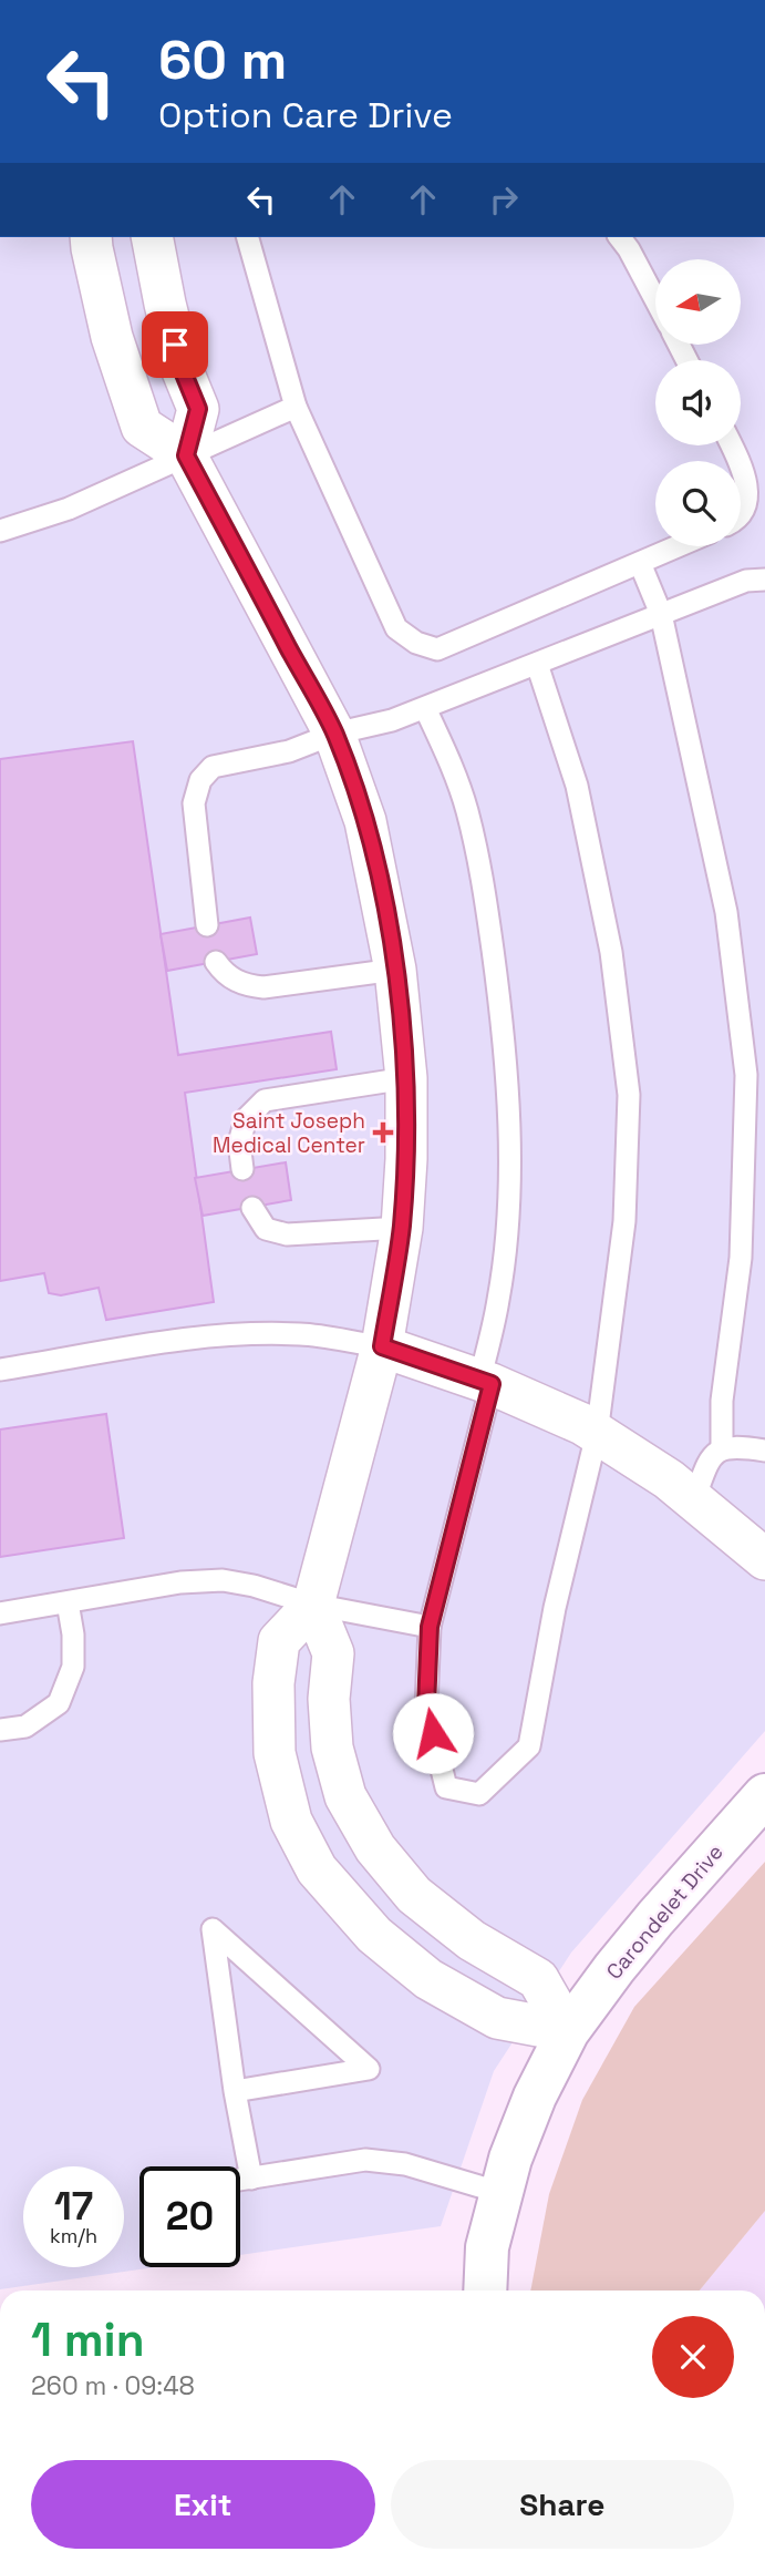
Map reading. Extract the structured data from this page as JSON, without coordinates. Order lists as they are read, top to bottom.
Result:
{
  "streets": {
    "street": ["Carondelet Drive"]
  },
  "places": {
    "health": ["Saint Joseph Medical Center"]
  },
  "north": "left",
  "page": {
    "turn": ["60 m", "Option Care Drive"],
    "speed": "17 km/h",
    "limit": "20",
    "heading": ["1 min", "260 m · 09:48"],
    "buttons": ["Exit", "Share"]
  }
}
